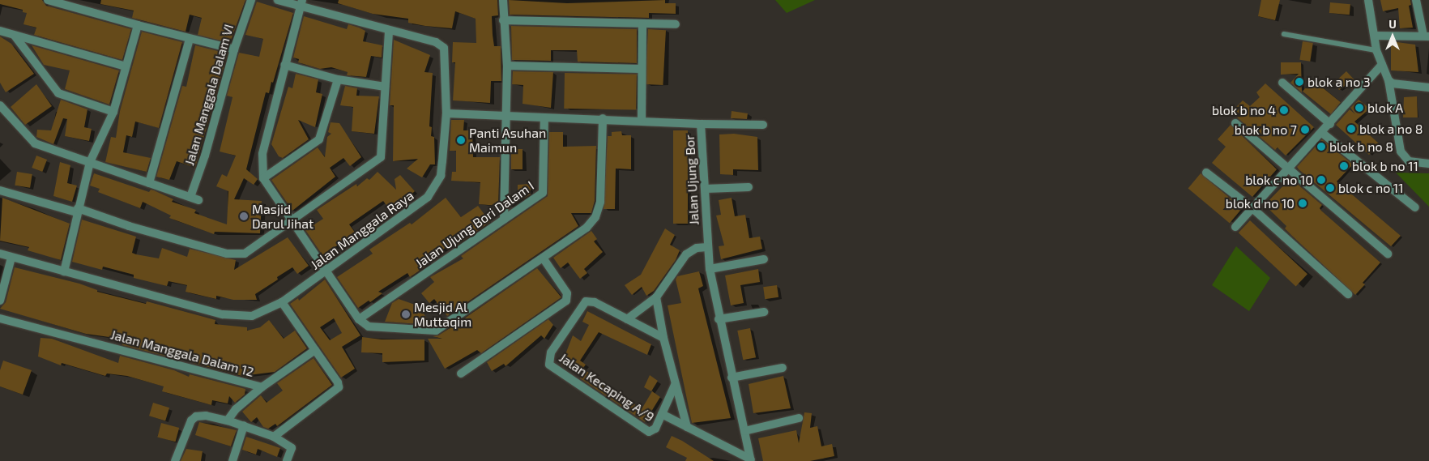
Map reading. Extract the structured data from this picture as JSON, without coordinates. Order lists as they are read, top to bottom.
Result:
{
  "streets": {
    "street": [
      "Jalan Manggala Dalam VI",
      "Jalan Ujung Bor",
      "Jalan Ujung Bori Dalam I",
      "Jalan Manggala Raya",
      "Jalan Manggala Dalam 12",
      "Jalan Kecaping A/9"
    ]
  },
  "crossings": [
    ["Jalan Ujung Bor", "Jalan Ujung Bori Dalam I"],
    ["Jalan Ujung Bor", "Jalan Manggala Raya"],
    ["Jalan Ujung Bor", "Jalan Kecaping A/9"]
  ],
  "places": [
    "blok a no 3",
    "blok A",
    "blok b no 4",
    "blok a no 8",
    "blok b no 7",
    "Panti Asuhan Maimun",
    "blok b no 8",
    "blok b no 11",
    "blok c no 10",
    "blok c no 11",
    "blok d no 10",
    "Masjid Darul Jihat",
    "Mesjid Al Muttaqim"
  ],
  "north": "top"
}
